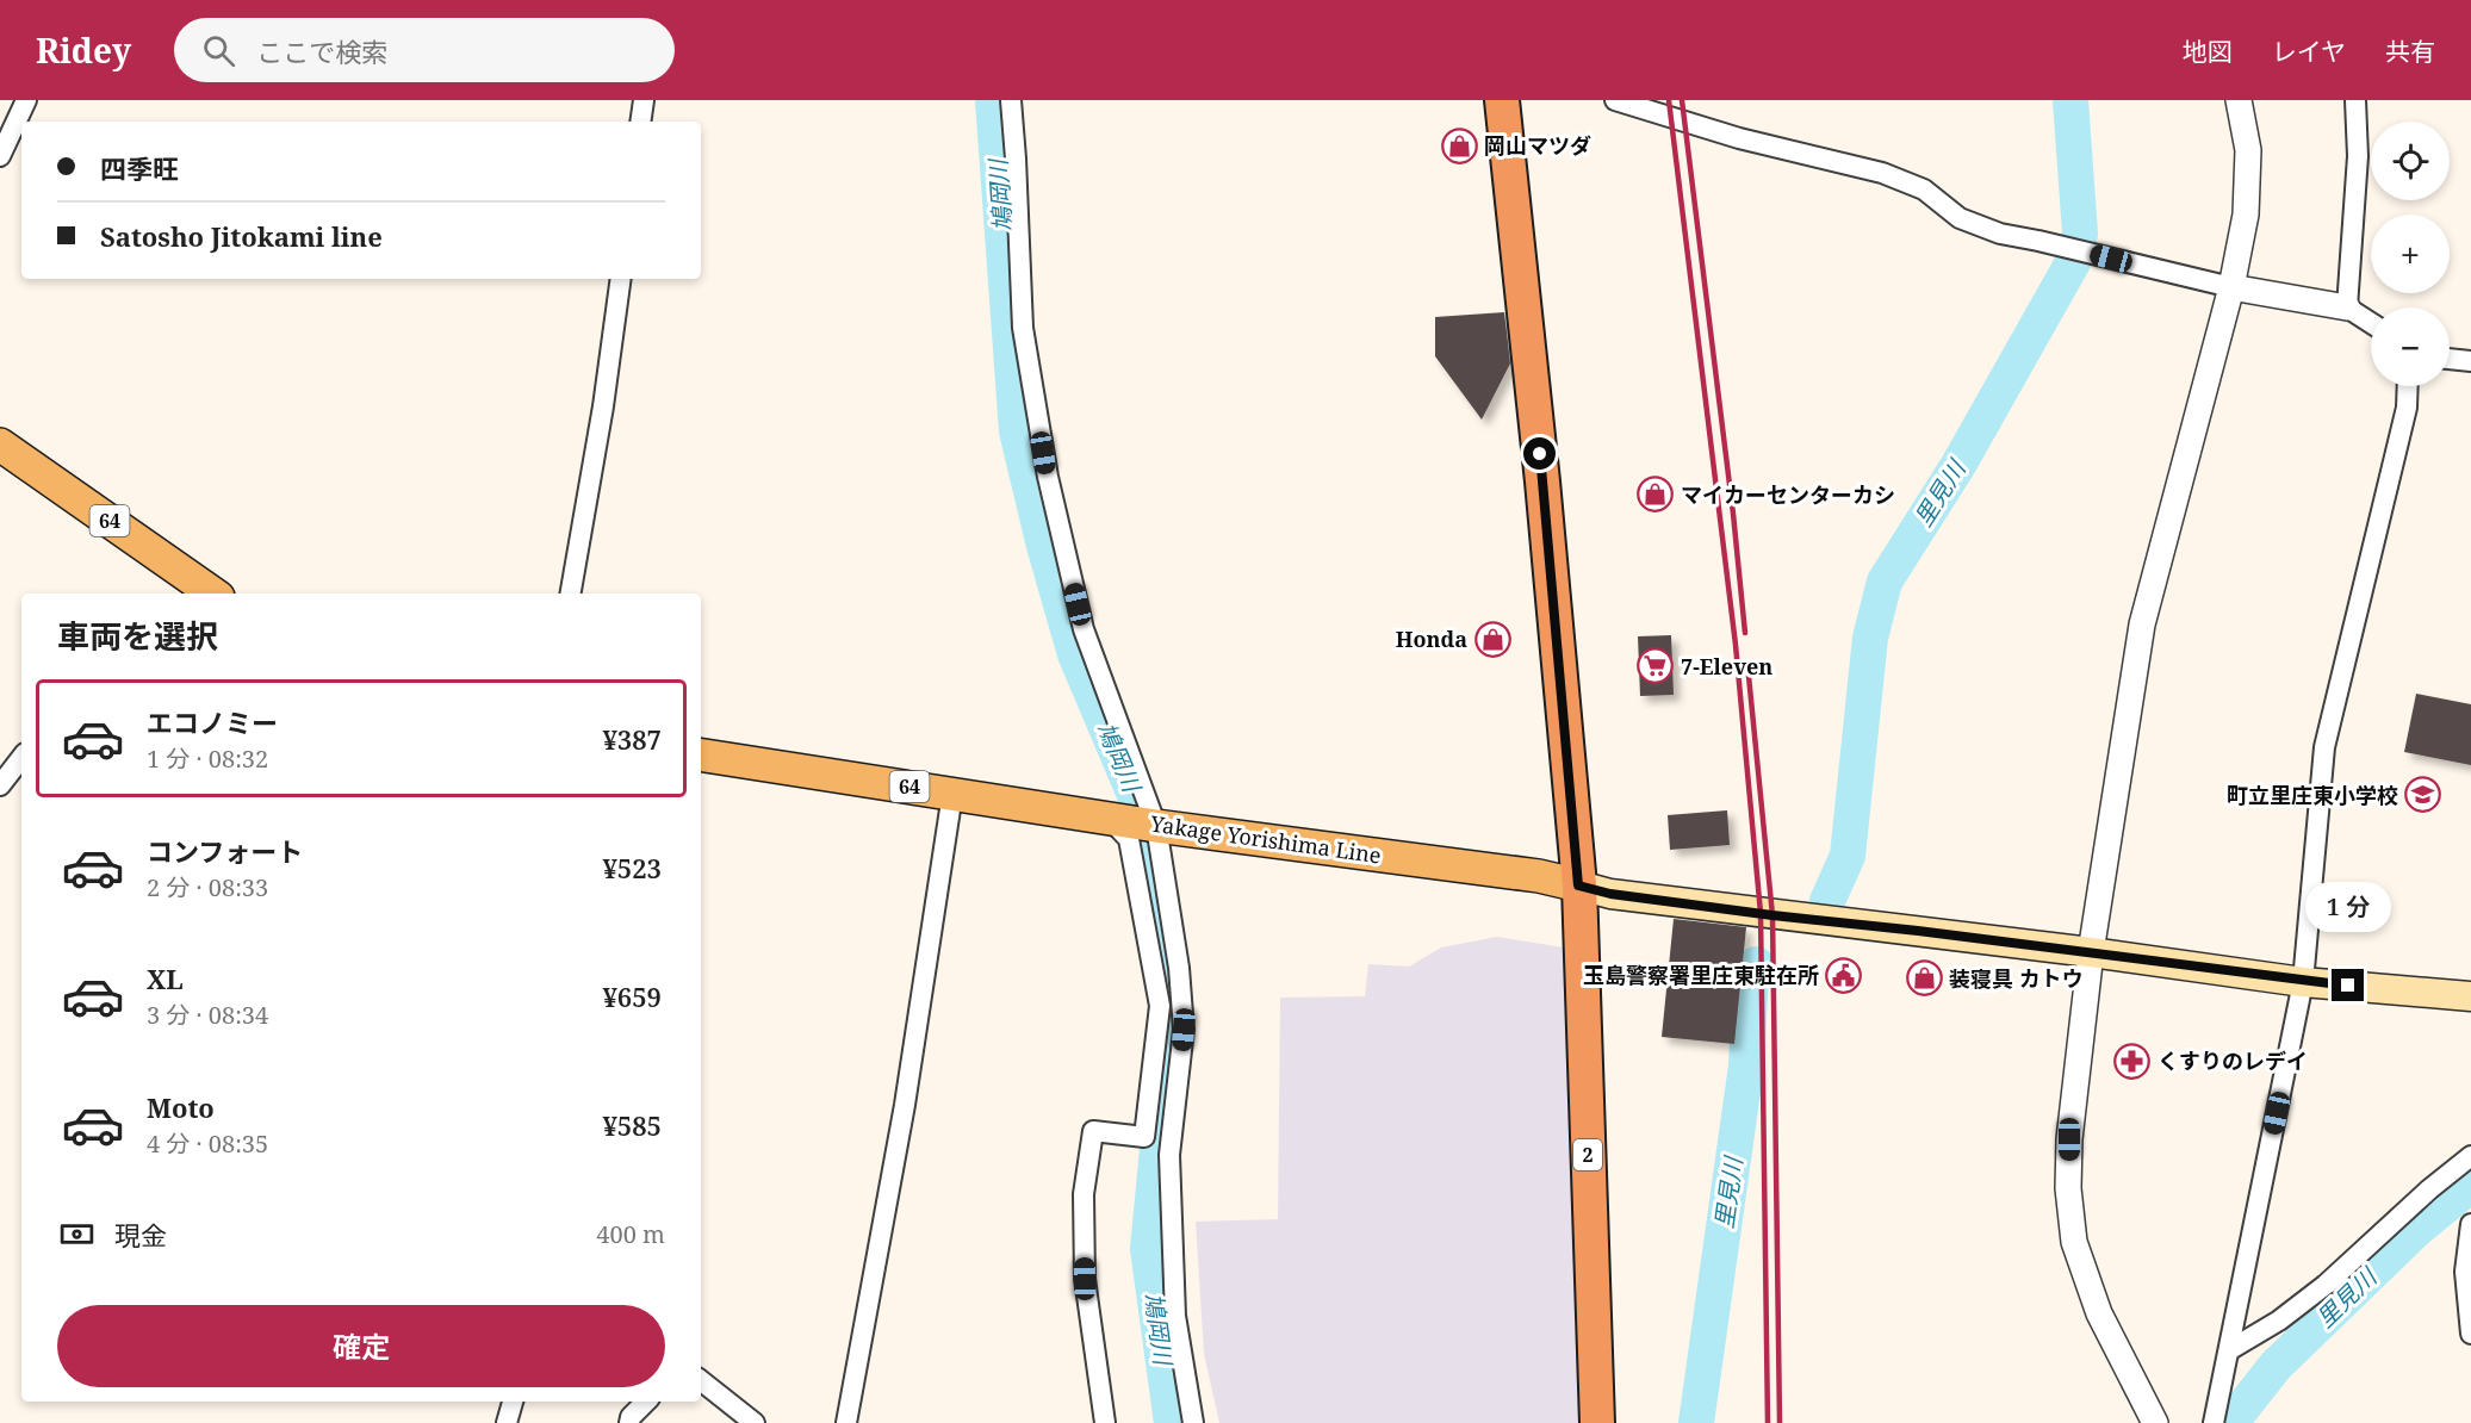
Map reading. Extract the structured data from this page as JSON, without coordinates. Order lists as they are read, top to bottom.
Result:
{
  "streets": {
    "highway": ["2"],
    "main road": ["64", "Yakage Yorishima Line"]
  },
  "crossings": [
    ["Yakage Yorishima Line", "2"]
  ],
  "water": ["鳩岡川", "里見川"],
  "places": {
    "shop": [
      "岡山マツダ",
      "マイカーセンターカシ",
      "Honda",
      "装寝具 カトウ"
    ],
    "supermarket": ["7-Eleven"],
    "school or university": ["町立里庄東小学校"],
    "public building": ["玉島警察署里庄東駐在所"],
    "pharmacy": ["くすりのレデイ"]
  },
  "page": {
    "header": "Ridey",
    "search": "ここで検索",
    "nav": ["地図", "レイヤ", "共有"],
    "map_buttons": ["+", "−"],
    "banner": ["四季旺", "Satosho Jitokami line"],
    "heading": "車両を選択",
    "list": [
      {
        "name": "エコノミー",
        "note": "1 分 · 08:32",
        "value": "¥387"
      },
      {
        "name": "コンフォート",
        "note": "2 分 · 08:33",
        "value": "¥523"
      },
      {
        "name": "XL",
        "note": "3 分 · 08:34",
        "value": "¥659"
      },
      {
        "name": "Moto",
        "note": "4 分 · 08:35",
        "value": "¥585"
      }
    ],
    "bubble": "1 分",
    "pay": ["現金", "400 m"],
    "buttons": "確定"
  }
}
